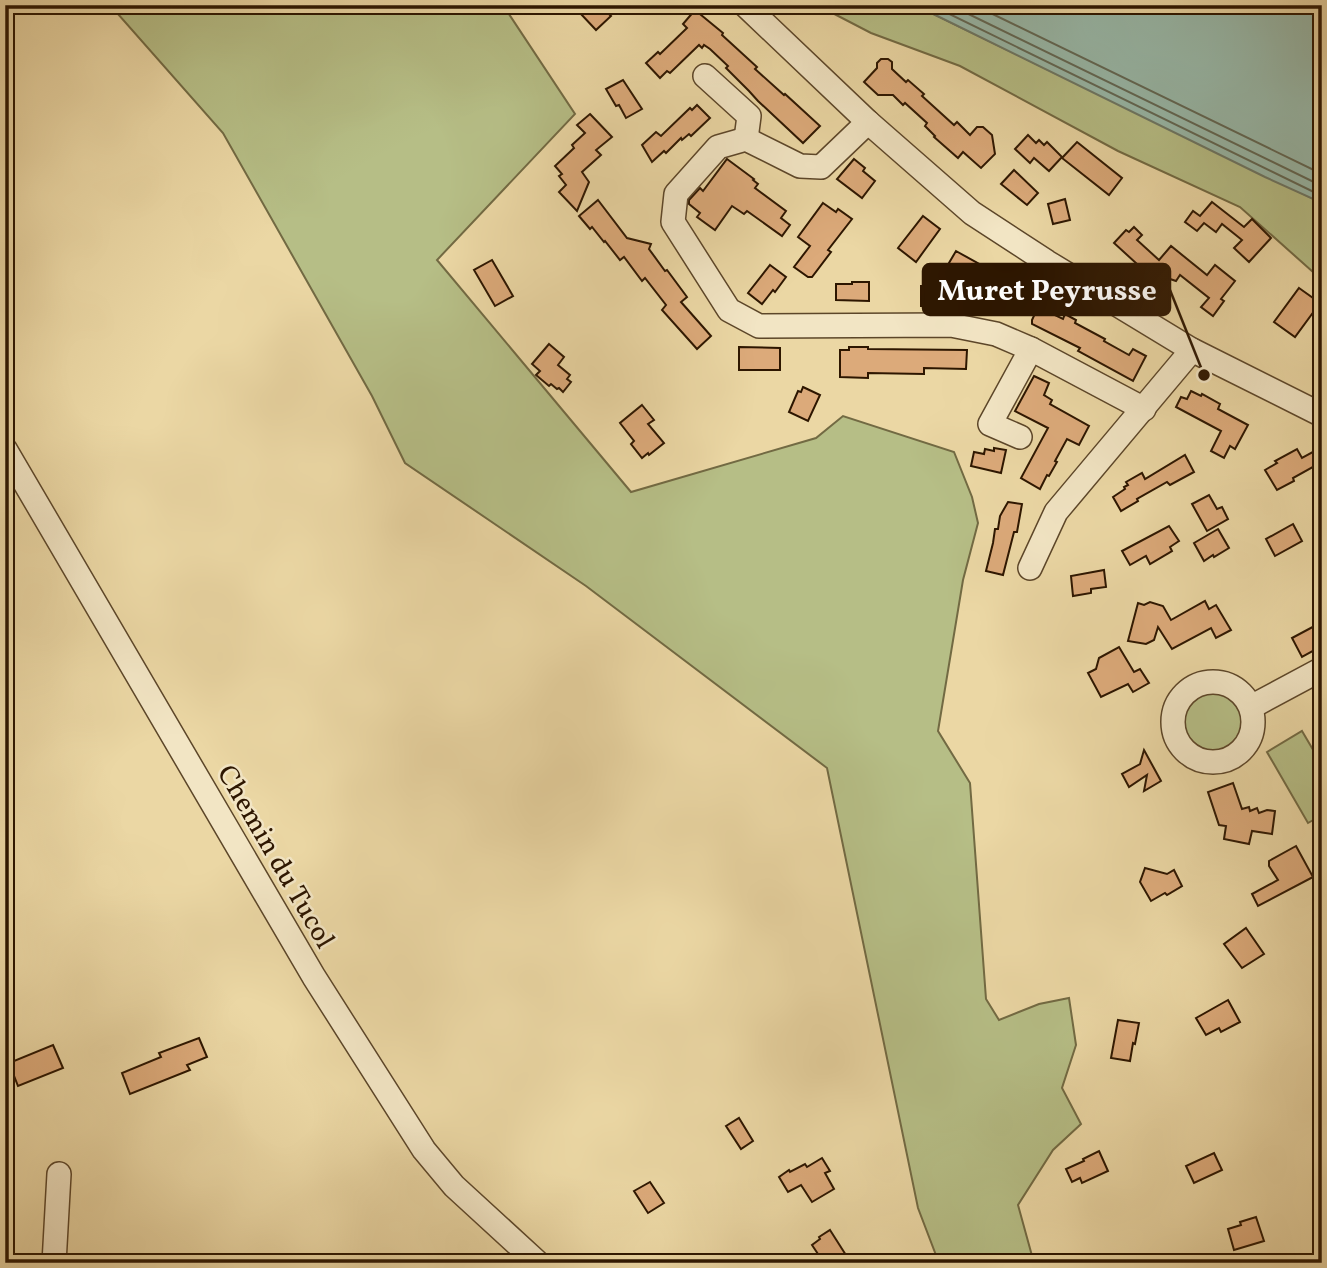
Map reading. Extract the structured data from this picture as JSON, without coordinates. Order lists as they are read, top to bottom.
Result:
{
  "streets": {
    "street": ["Chemin du Tucol"]
  },
  "places": ["Muret Peyrusse"]
}
